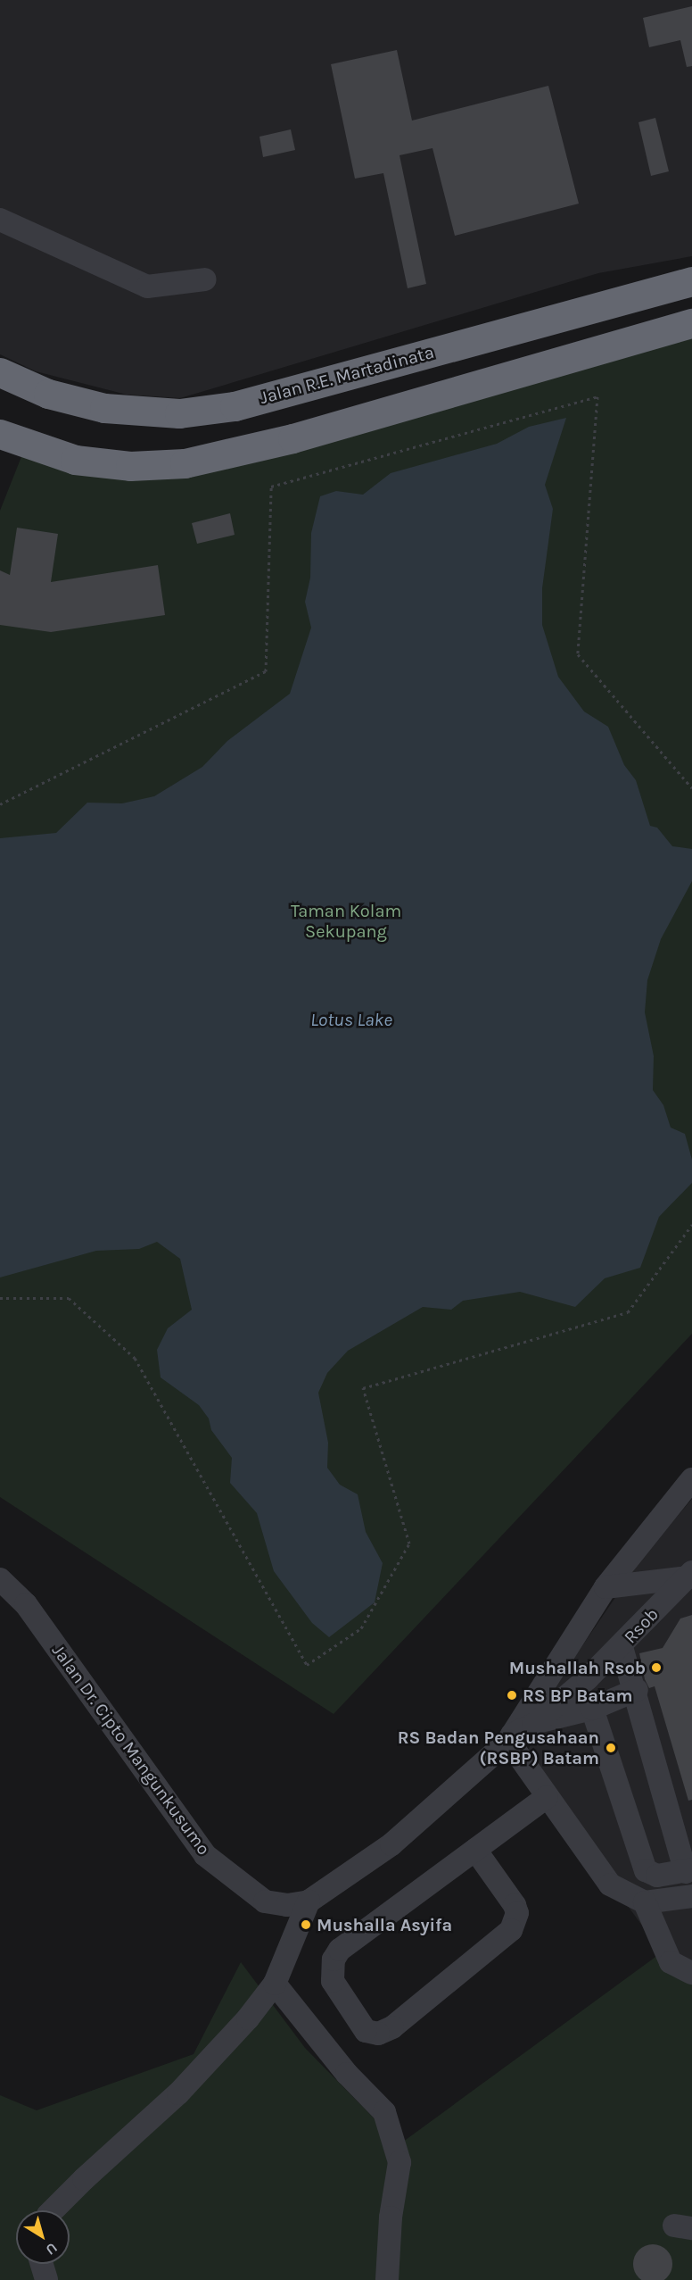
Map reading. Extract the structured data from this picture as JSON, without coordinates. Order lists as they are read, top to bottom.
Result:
{
  "streets": {
    "highway": ["Jalan R.E. Martadinata"],
    "street": ["Rsob", "Jalan Dr. Cipto Mangunkusumo"]
  },
  "crossings": [
    ["Rsob", "Jalan Dr. Cipto Mangunkusumo"]
  ],
  "water": ["Lotus Lake"],
  "parks": ["Taman Kolam Sekupang"],
  "places": [
    "Mushallah Rsob",
    "RS BP Batam",
    "RS Badan Pengusahaan (RSBP) Batam",
    "Mushalla Asyifa"
  ],
  "north": "bottom right"
}
